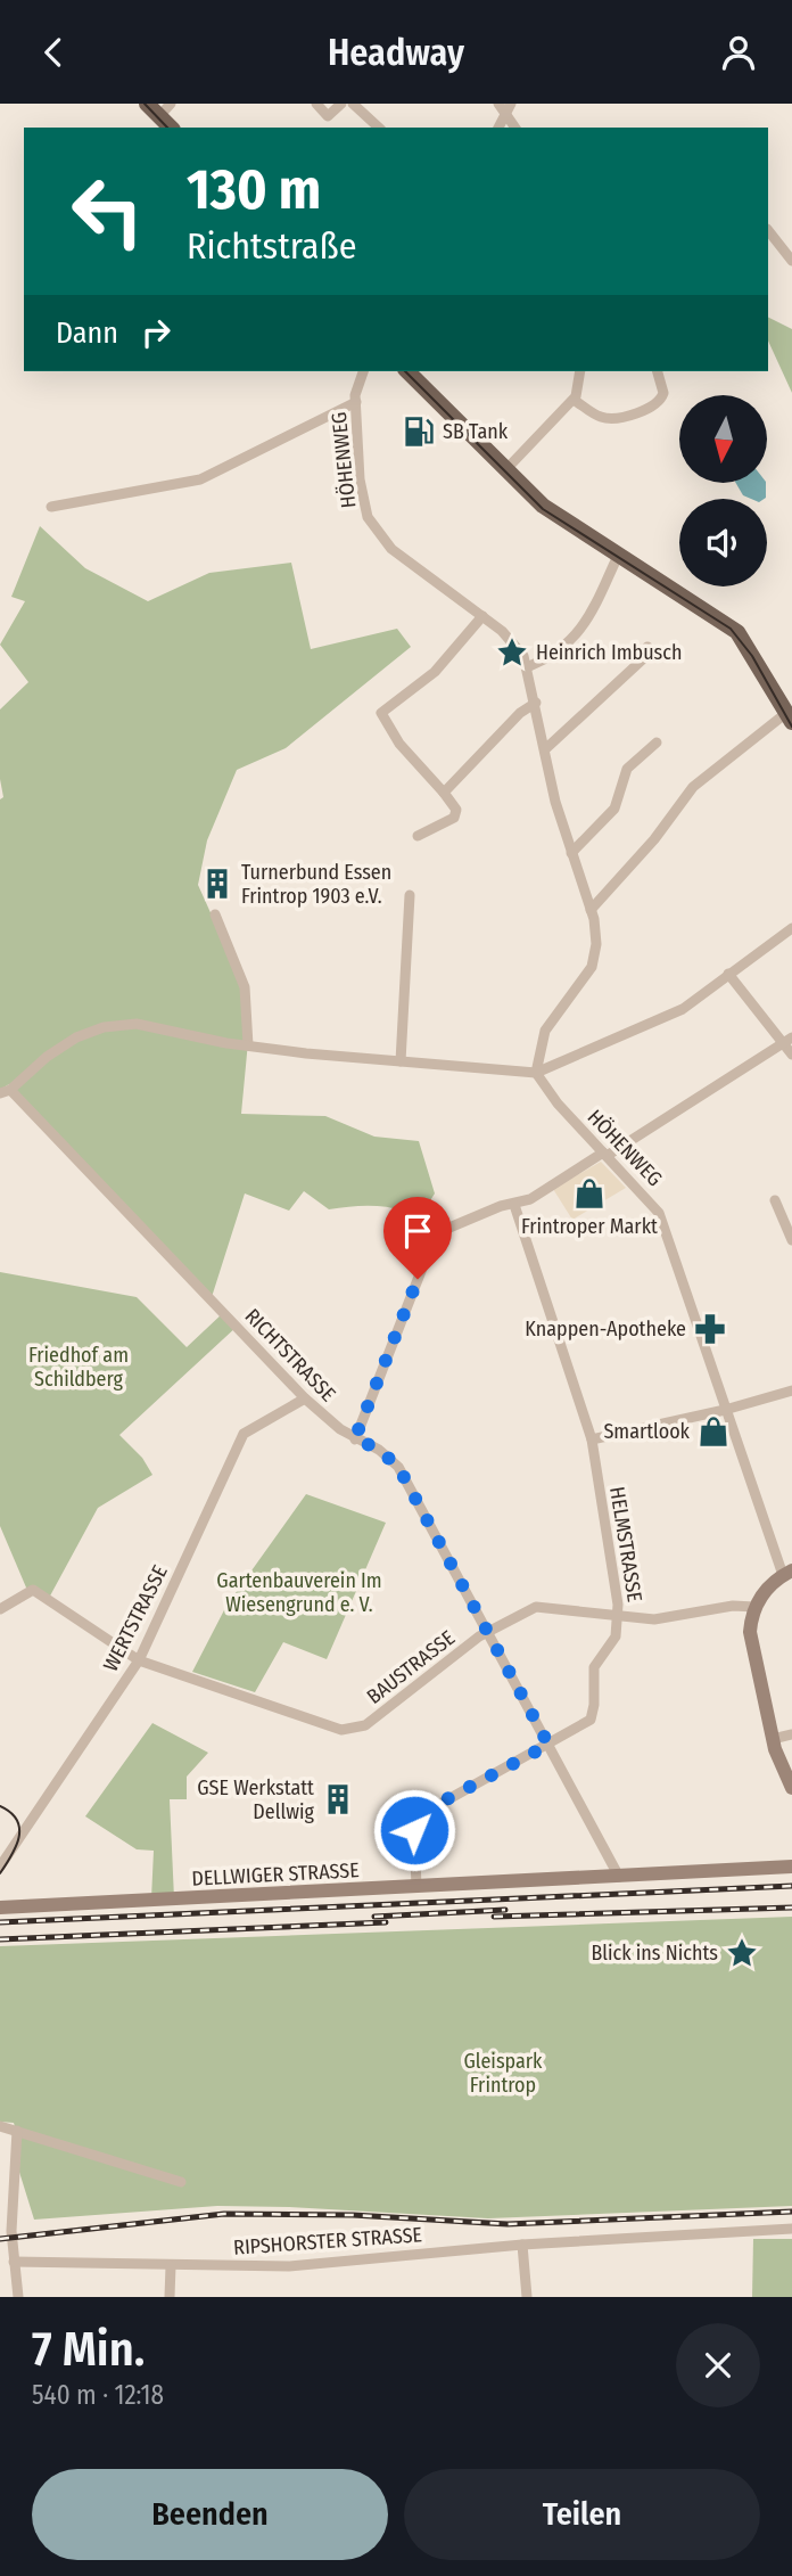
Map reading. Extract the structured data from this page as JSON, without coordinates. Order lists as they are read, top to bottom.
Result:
{
  "streets": {
    "main road": ["DELLWIGER STRASSE"],
    "street": [
      "HÖHENWEG",
      "RICHTSTRASSE",
      "HELMSTRASSE",
      "WERTSTRASSE",
      "BAUSTRASSE",
      "RIPSHORSTER STRASSE"
    ]
  },
  "crossings": [
    ["RICHTSTRASSE", "HELMSTRASSE"],
    ["RICHTSTRASSE", "WERTSTRASSE"],
    ["RICHTSTRASSE", "BAUSTRASSE"],
    ["RICHTSTRASSE", "DELLWIGER STRASSE"],
    ["HELMSTRASSE", "BAUSTRASSE"],
    ["HELMSTRASSE", "DELLWIGER STRASSE"],
    ["WERTSTRASSE", "BAUSTRASSE"]
  ],
  "parks": ["Friedhof am Schildberg", "Gartenbauverein Im Wiesengrund e. V.", "Gleispark Frintrop"],
  "places": {
    "fuel station": ["SB Tank"],
    "place": ["Heinrich Imbusch", "Blick ins Nichts"],
    "building": ["Turnerbund Essen Frintrop 1903 e.V.", "GSE Werkstatt Dellwig"],
    "shop": ["Frintroper Markt", "Smartlook"],
    "pharmacy": ["Knappen-Apotheke"]
  },
  "north": "bottom",
  "page": {
    "header": "Headway",
    "turn": ["130 m", "Richtstraße"],
    "then": "Dann",
    "heading": ["7 Min.", "540 m · 12:18"],
    "buttons": ["Beenden", "Teilen"]
  }
}
